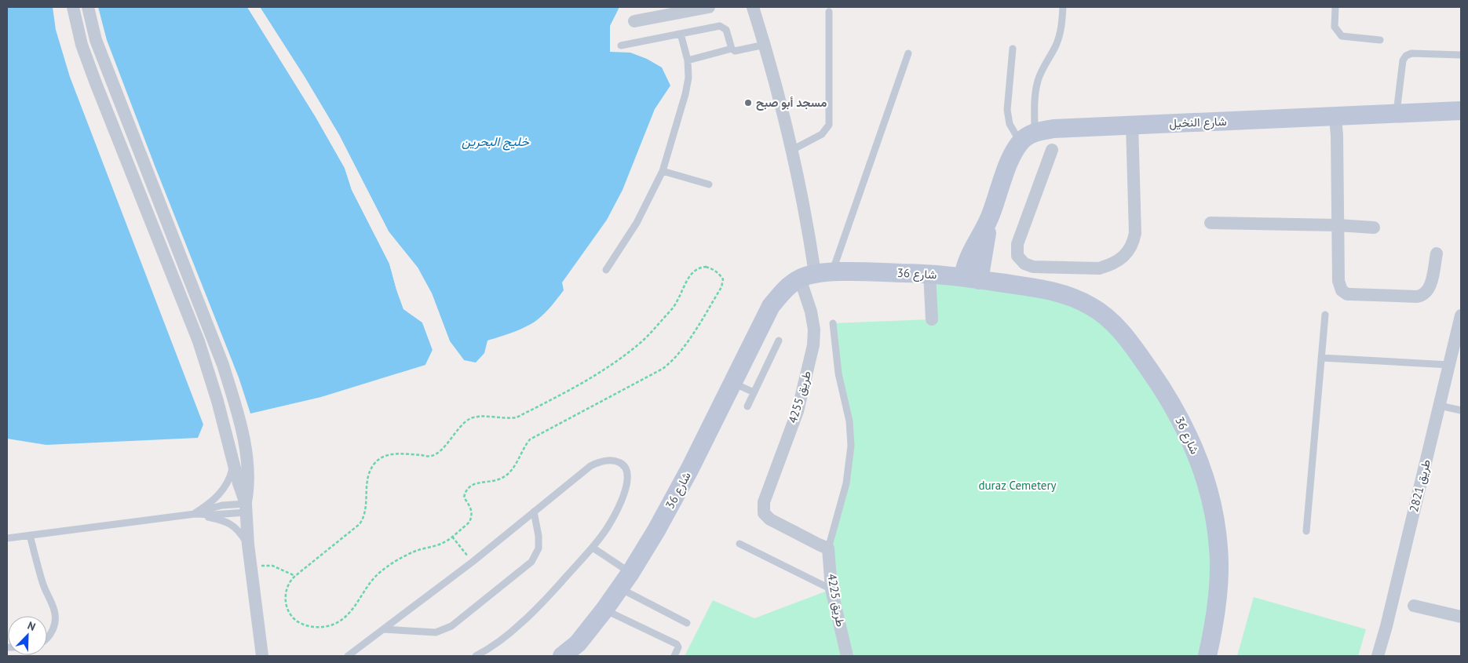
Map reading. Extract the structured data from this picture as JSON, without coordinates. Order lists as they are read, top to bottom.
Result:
{
  "streets": {
    "street": [
      "شارع النخيل",
      "شارع 36",
      "طريق 4255",
      "طريق 2821",
      "طريق 4225"
    ]
  },
  "crossings": [
    ["شارع 36", "طريق 4255"],
    ["طريق 4255", "طريق 4225"]
  ],
  "water": ["خليج البحرين"],
  "parks": ["duraz Cemetery"],
  "places": ["مسجد أبو صبح"],
  "north": "top right"
}
